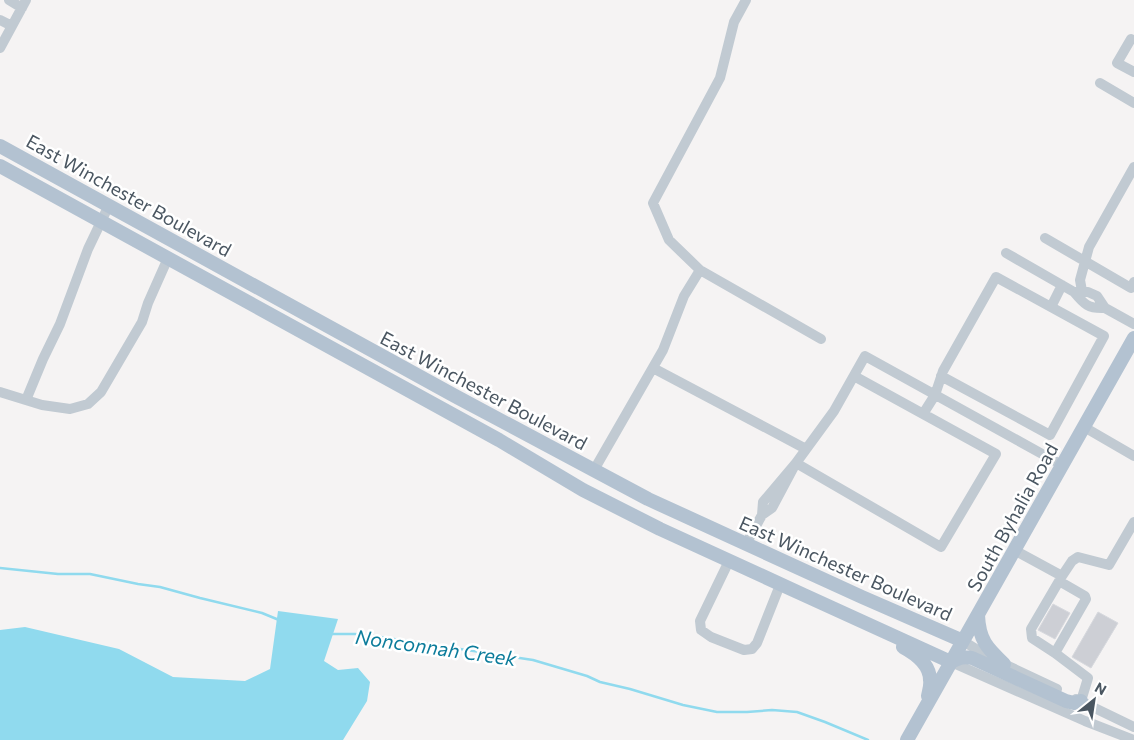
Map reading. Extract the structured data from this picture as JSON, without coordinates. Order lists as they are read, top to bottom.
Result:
{
  "streets": {
    "main road": ["East Winchester Boulevard", "South Byhalia Road"]
  },
  "crossings": [
    ["East Winchester Boulevard", "South Byhalia Road"]
  ],
  "water": ["Nonconnah Creek"],
  "north": "top right"
}
